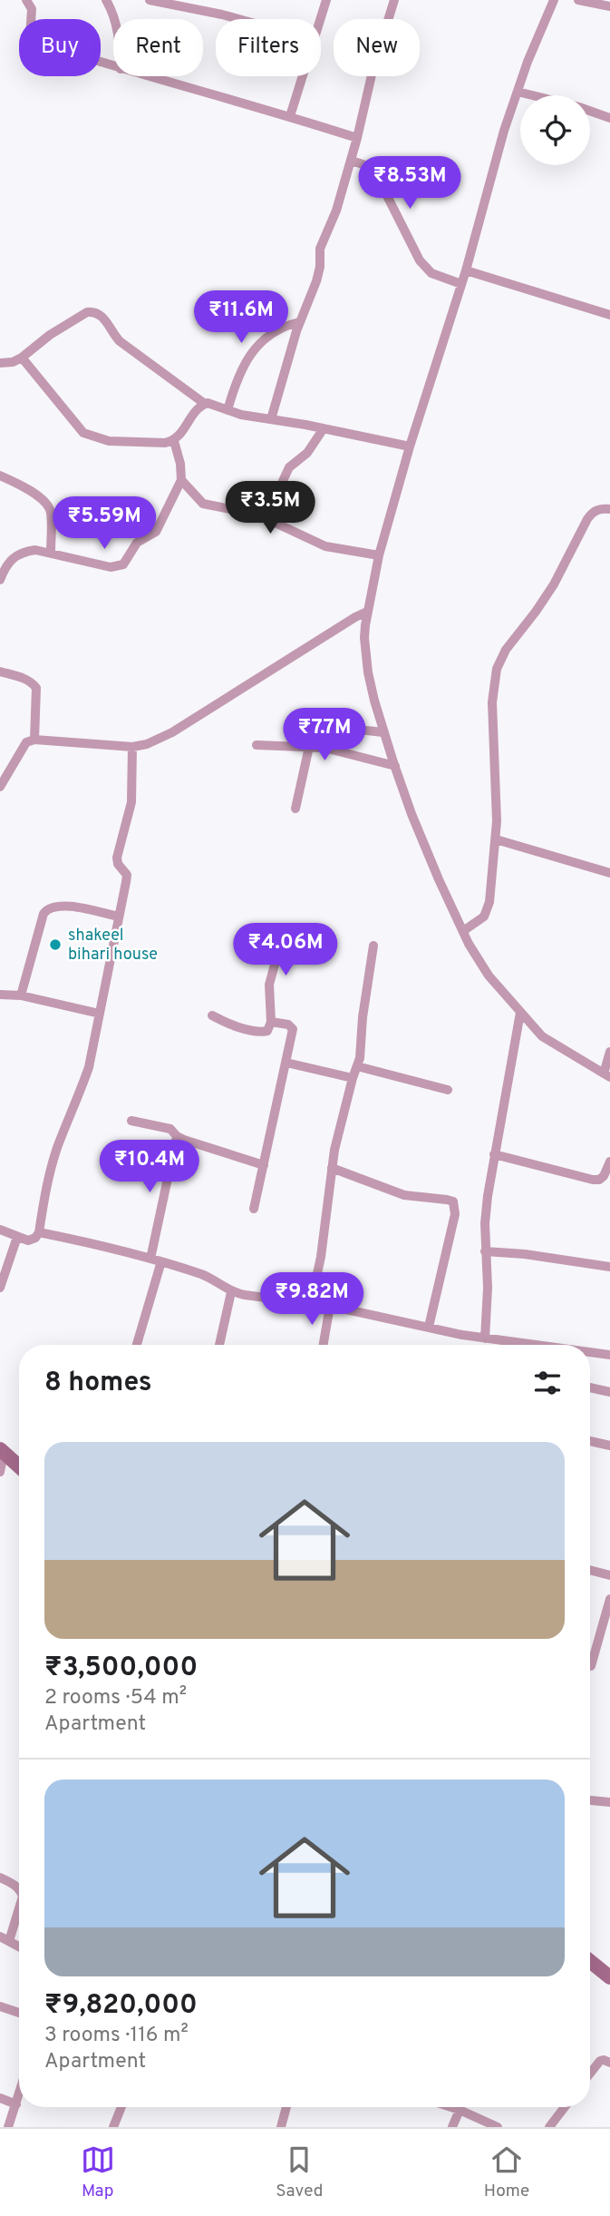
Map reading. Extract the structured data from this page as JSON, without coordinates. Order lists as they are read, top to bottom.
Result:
{
  "places": ["shakeel bihari house"],
  "page": {
    "chip": [
      "Buy",
      "Rent",
      "Filters",
      "New"
    ],
    "price": [
      "₹8.53M",
      "₹11.6M",
      "₹3.5M",
      "₹5.59M",
      "₹7.7M",
      "₹4.06M",
      "₹10.4M",
      "₹9.82M"
    ],
    "heading": "8 homes",
    "list": [
      {
        "name": "₹3,500,000",
        "note": "2 rooms · 54 m² · Apartment"
      },
      {
        "name": "₹9,820,000",
        "note": "3 rooms · 116 m² · Apartment"
      }
    ],
    "tabs": ["Map", "Saved", "Home"]
  }
}
